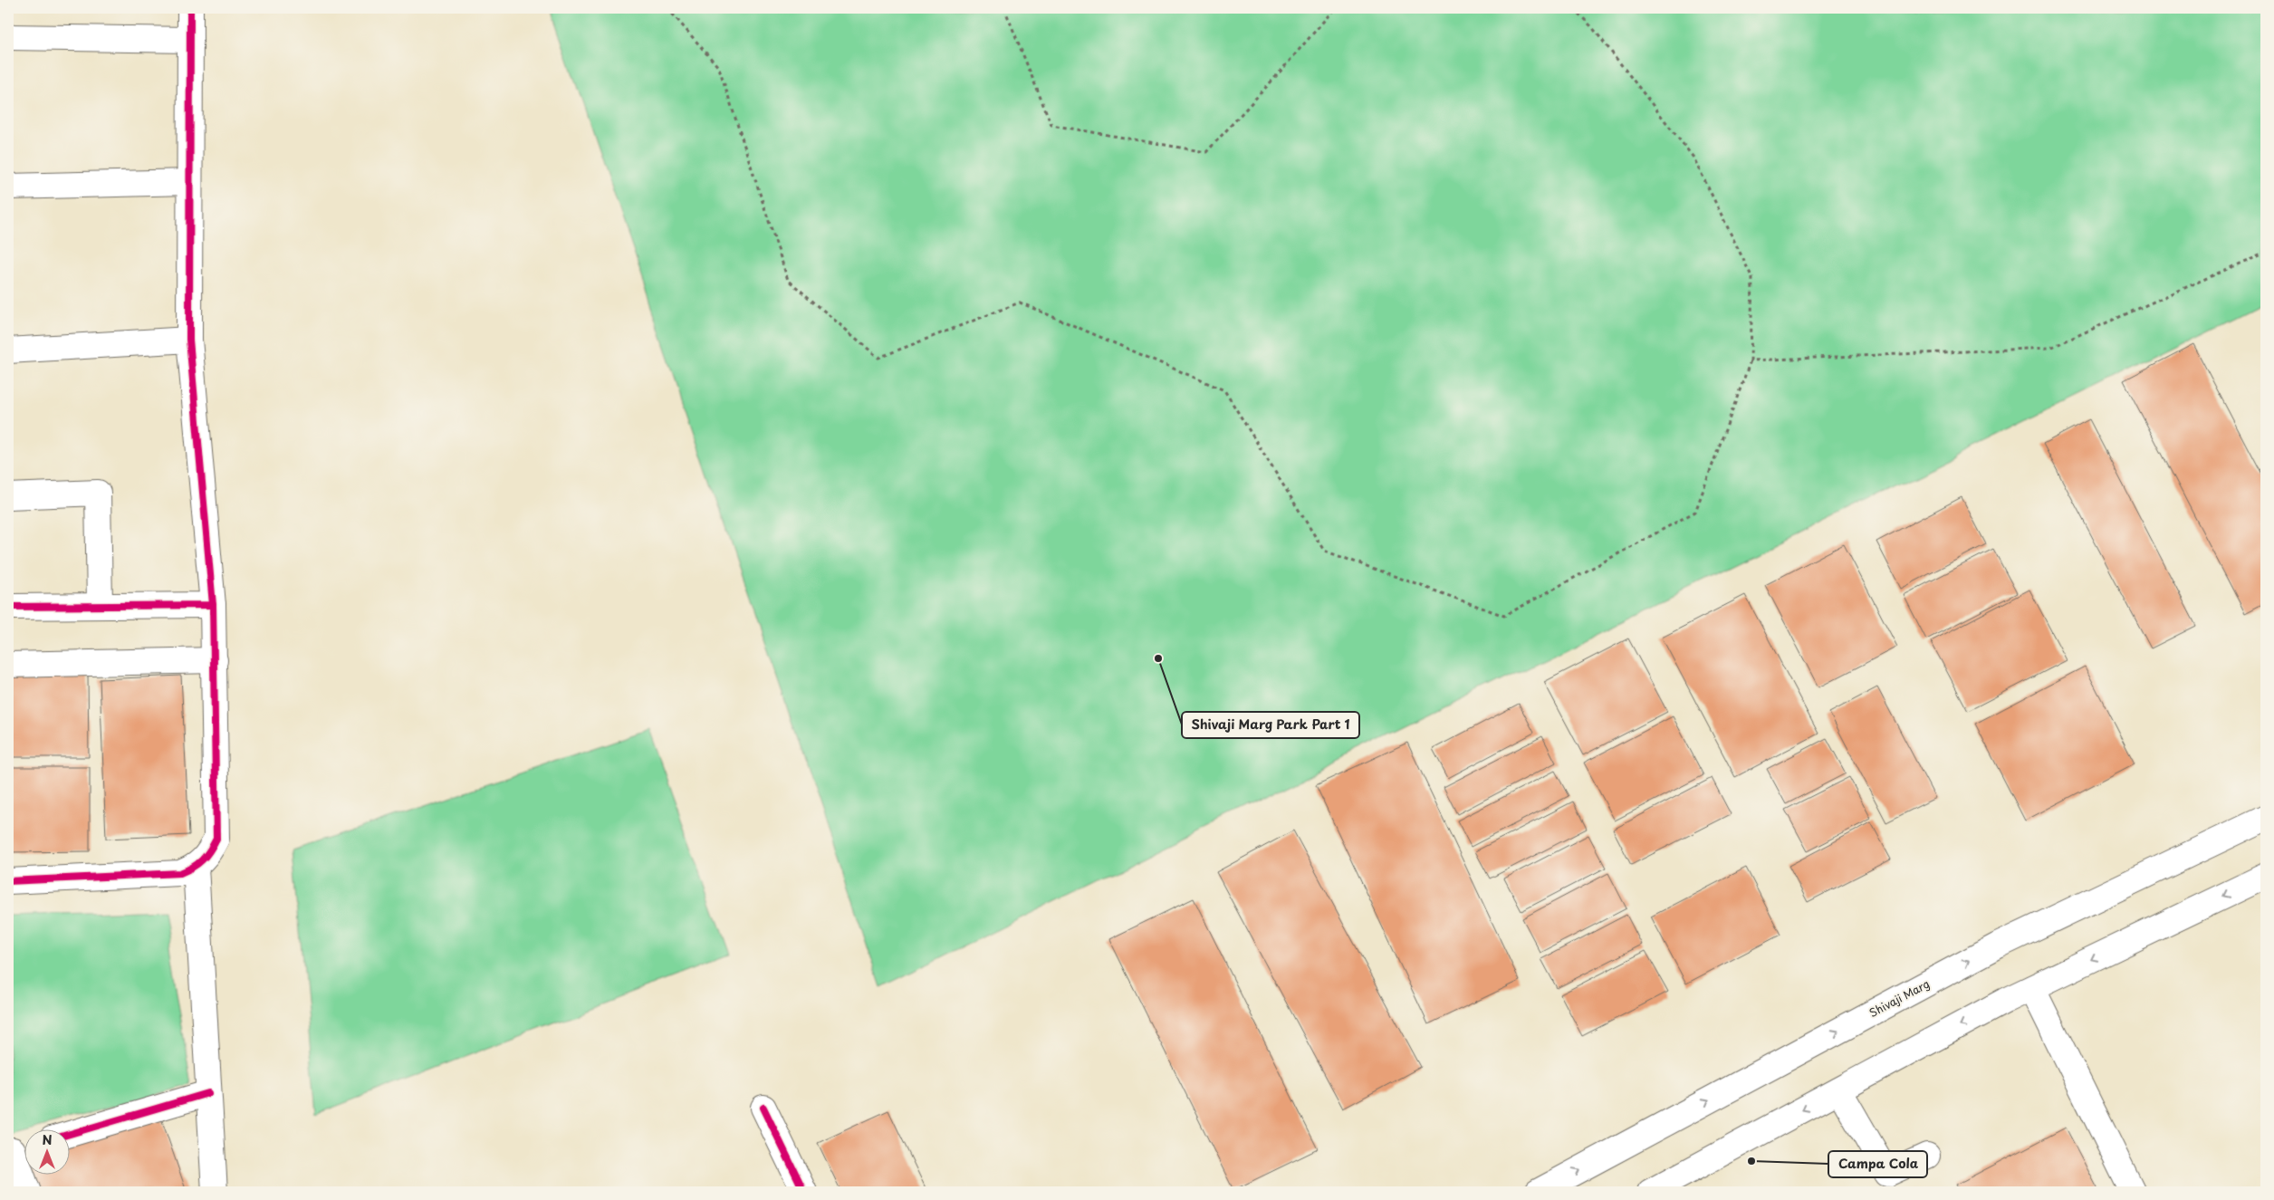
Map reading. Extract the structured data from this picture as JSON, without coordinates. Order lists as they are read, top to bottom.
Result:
{
  "streets": {
    "street": ["Shivaji Marg"]
  },
  "places": ["Shivaji Marg Park Part 1", "Campa Cola"],
  "north": "top"
}
